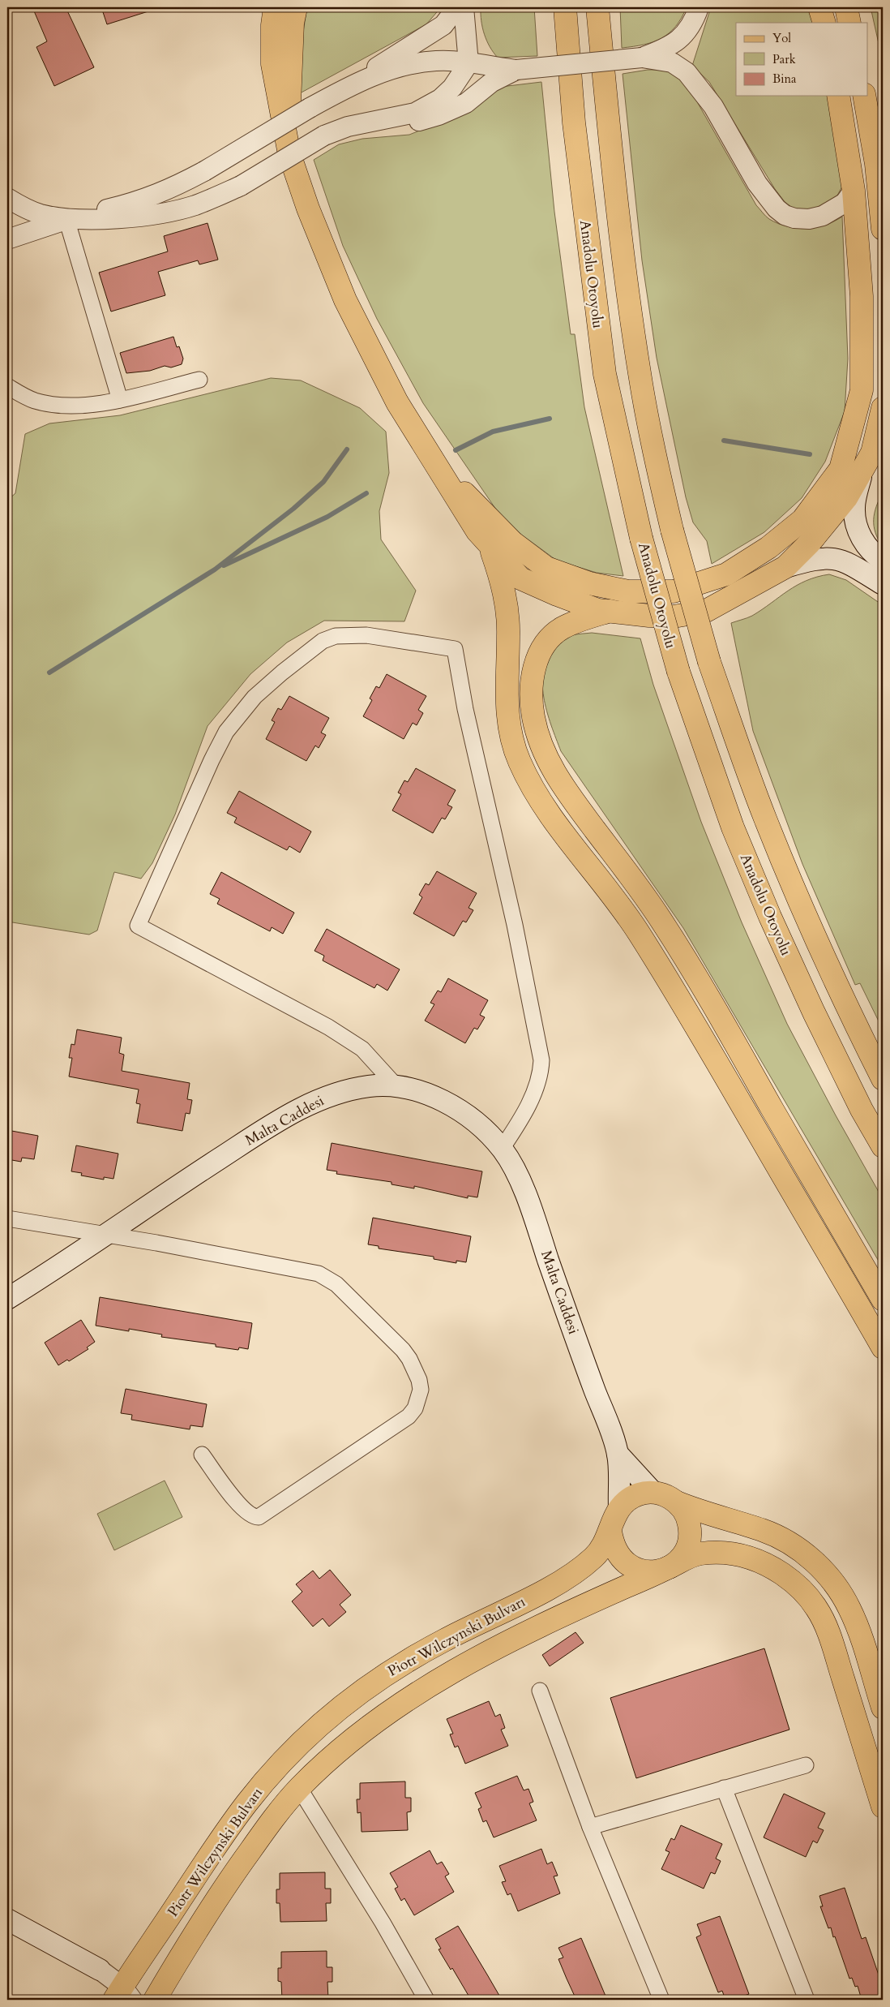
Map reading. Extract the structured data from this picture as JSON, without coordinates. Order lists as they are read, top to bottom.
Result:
{
  "streets": {
    "main road": ["Anadolu Otoyolu", "Malta Caddesi", "Piotr Wilczynski Bulvarı"]
  },
  "crossings": [
    ["Malta Caddesi", "Piotr Wilczynski Bulvarı"]
  ],
  "legend": ["Yol", "Park", "Bina"]
}
